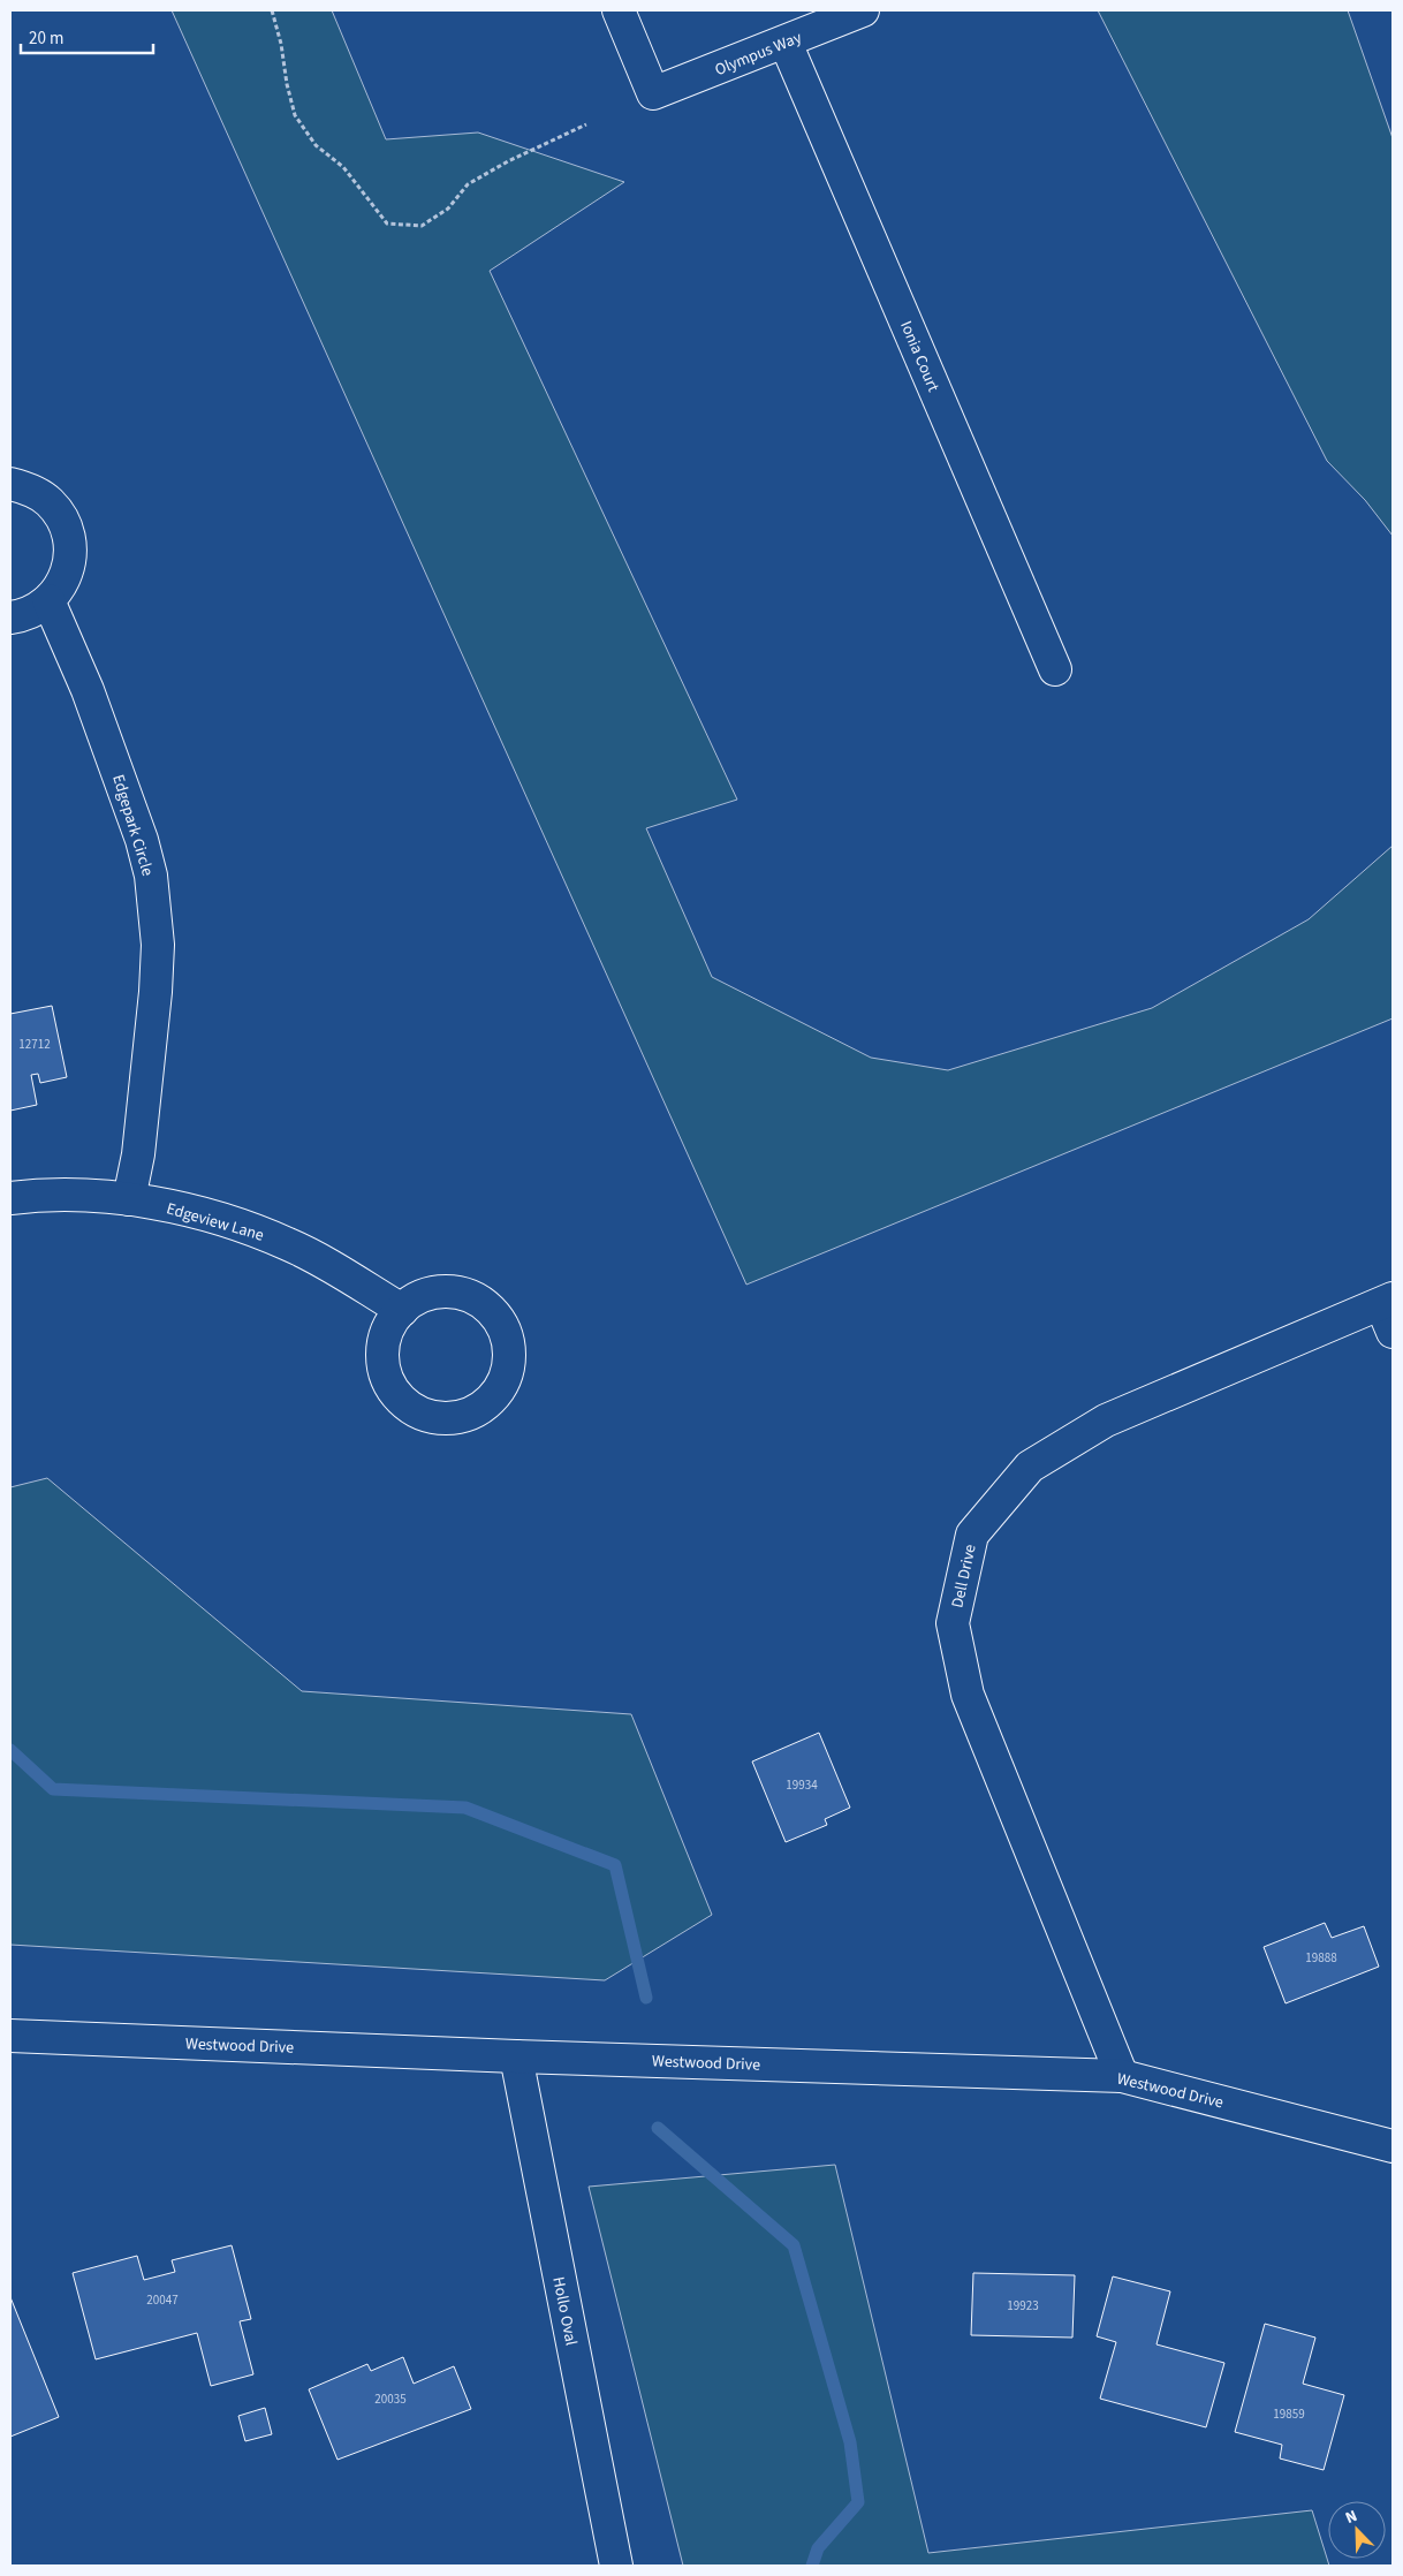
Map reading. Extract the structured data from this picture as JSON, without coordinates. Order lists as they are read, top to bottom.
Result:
{
  "streets": {
    "street": [
      "Olympus Way",
      "Ionia Court",
      "Edgepark Circle",
      "Edgeview Lane",
      "Dell Drive",
      "Westwood Drive",
      "Hollo Oval"
    ]
  },
  "crossings": [
    ["Olympus Way", "Ionia Court"],
    ["Edgepark Circle", "Edgeview Lane"],
    ["Dell Drive", "Westwood Drive"],
    ["Westwood Drive", "Hollo Oval"]
  ],
  "house_numbers": [
    "12712",
    "19934",
    "19888",
    "20047",
    "19923",
    "20035",
    "19859"
  ],
  "scale_bar": "20 m",
  "north": "top left"
}
